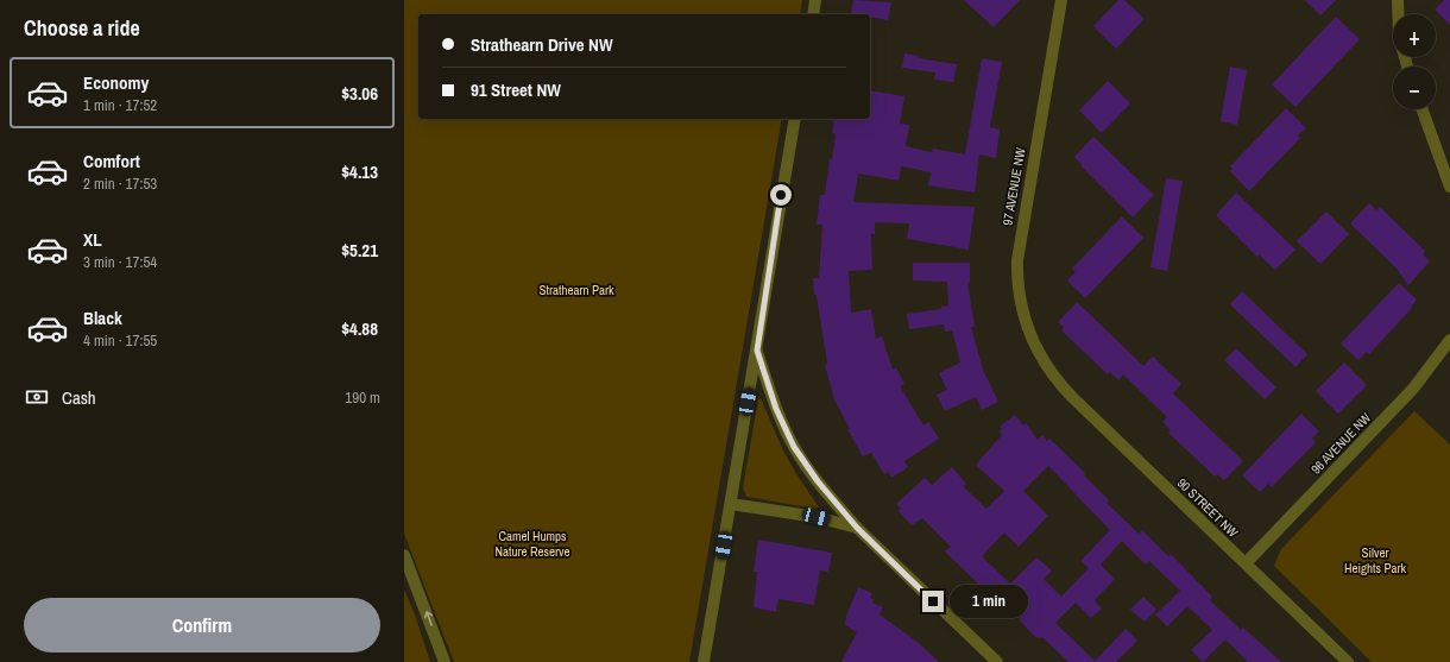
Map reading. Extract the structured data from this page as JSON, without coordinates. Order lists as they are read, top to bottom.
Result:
{
  "streets": {
    "street": ["97 AVENUE NW", "96 AVENUE NW", "90 STREET NW"]
  },
  "crossings": [
    ["97 AVENUE NW", "90 STREET NW"],
    ["96 AVENUE NW", "90 STREET NW"]
  ],
  "parks": ["Strathearn Park", "Camel Humps Nature Reserve", "Silver Heights Park"],
  "page": {
    "heading": "Choose a ride",
    "map_buttons": ["+", "−"],
    "banner": ["Strathearn Drive NW", "91 Street NW"],
    "list": [
      {
        "name": "Economy",
        "note": "1 min · 17:52",
        "value": "$3.06"
      },
      {
        "name": "Comfort",
        "note": "2 min · 17:53",
        "value": "$4.13"
      },
      {
        "name": "XL",
        "note": "3 min · 17:54",
        "value": "$5.21"
      },
      {
        "name": "Black",
        "note": "4 min · 17:55",
        "value": "$4.88"
      }
    ],
    "pay": ["Cash", "190 m"],
    "bubble": "1 min",
    "buttons": "Confirm"
  }
}
